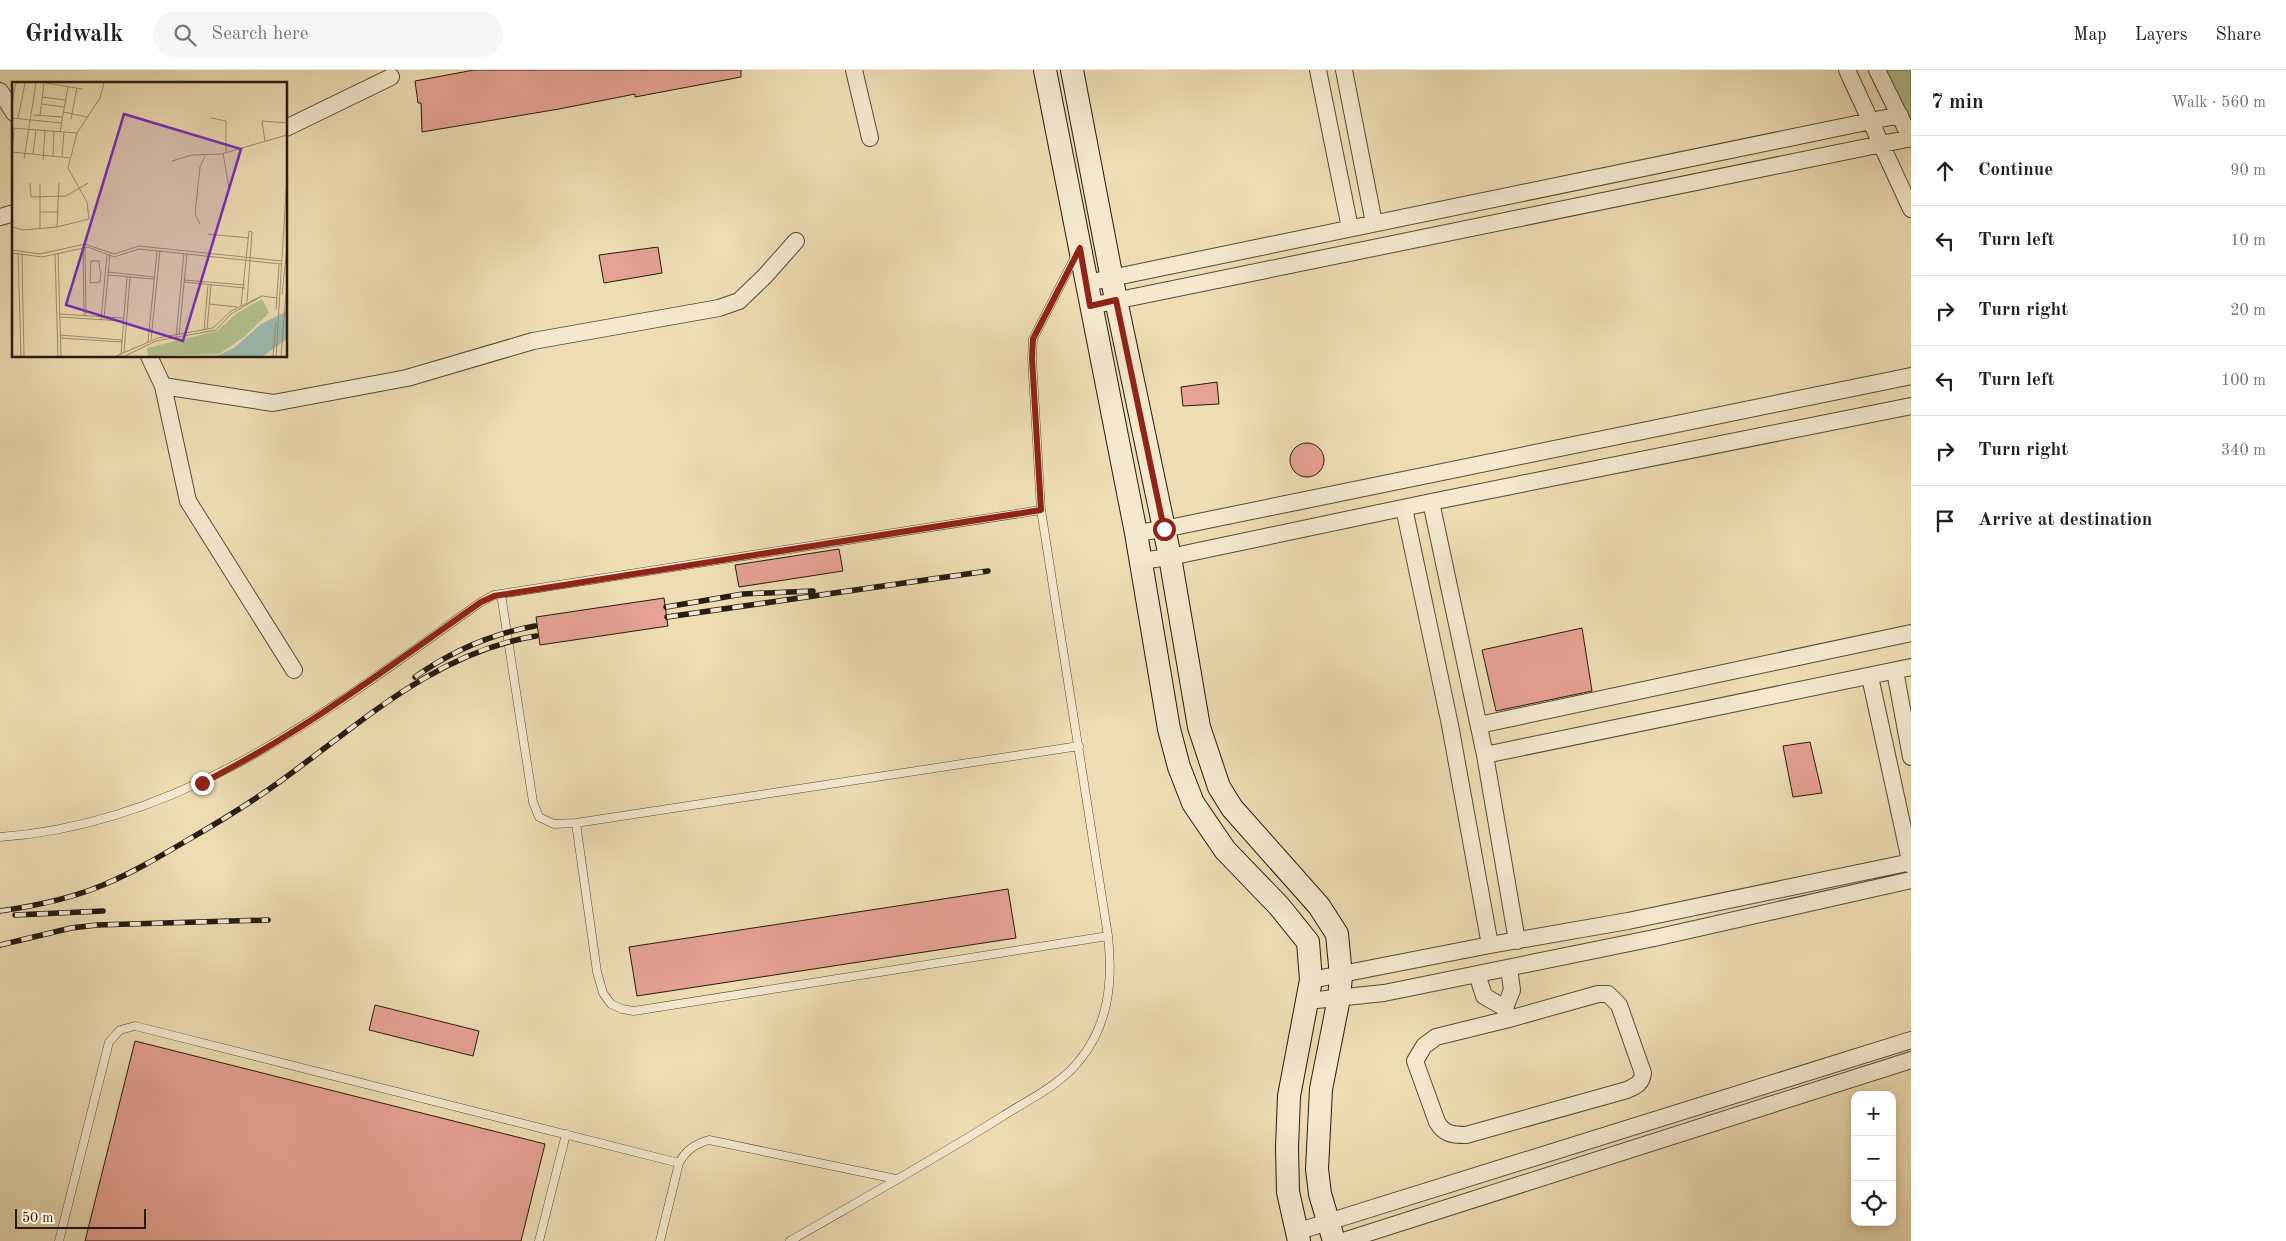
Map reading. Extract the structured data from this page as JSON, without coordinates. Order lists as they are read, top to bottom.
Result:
{
  "scale_bar": "50 m",
  "page": {
    "header": "Gridwalk",
    "search": "Search here",
    "nav": ["Map", "Layers", "Share"],
    "heading": ["7 min", "Walk · 560 m"],
    "list": [
      ["Continue", "90 m"],
      ["Turn left", "10 m"],
      ["Turn right", "20 m"],
      ["Turn left", "100 m"],
      ["Turn right", "340 m"],
      "Arrive at destination"
    ],
    "map_buttons": ["+", "−"],
    "scale": "50 m"
  }
}
